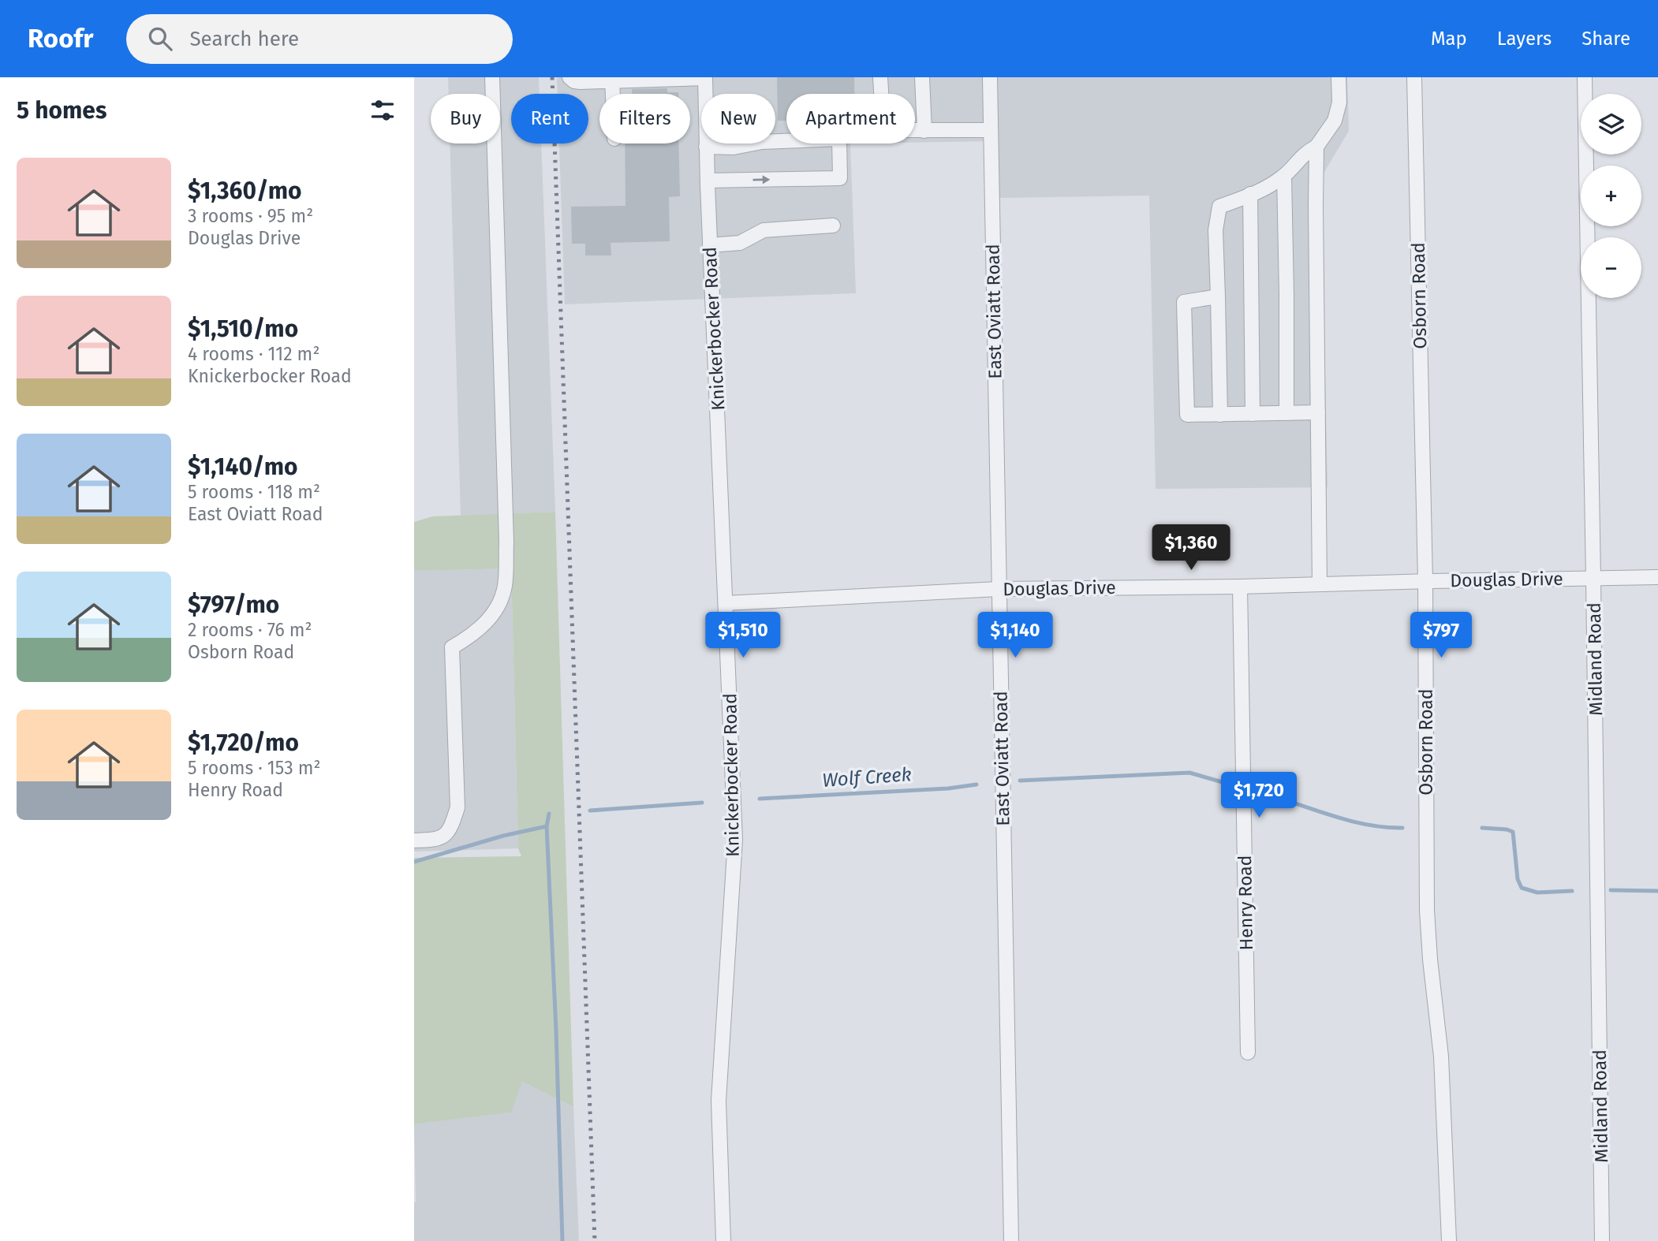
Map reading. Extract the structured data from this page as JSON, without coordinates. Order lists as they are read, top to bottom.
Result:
{
  "streets": {
    "street": [
      "Osborn Road",
      "East Oviatt Road",
      "Knickerbocker Road",
      "Douglas Drive",
      "Midland Road",
      "Henry Road"
    ]
  },
  "crossings": [
    ["Osborn Road", "Douglas Drive"],
    ["East Oviatt Road", "Douglas Drive"],
    ["Knickerbocker Road", "Douglas Drive"],
    ["Douglas Drive", "Midland Road"],
    ["Douglas Drive", "Henry Road"]
  ],
  "water": ["Wolf Creek"],
  "page": {
    "header": "Roofr",
    "search": "Search here",
    "nav": ["Map", "Layers", "Share"],
    "heading": "5 homes",
    "map_buttons": ["+", "−"],
    "chip": [
      "Buy",
      "Rent",
      "Filters",
      "New",
      "Apartment"
    ],
    "list": [
      {
        "name": "$1,360/mo",
        "note": "3 rooms · 95 m² · Douglas Drive"
      },
      {
        "name": "$1,510/mo",
        "note": "4 rooms · 112 m² · Knickerbocker Road"
      },
      {
        "name": "$1,140/mo",
        "note": "5 rooms · 118 m² · East Oviatt Road"
      },
      {
        "name": "$797/mo",
        "note": "2 rooms · 76 m² · Osborn Road"
      },
      {
        "name": "$1,720/mo",
        "note": "5 rooms · 153 m² · Henry Road"
      }
    ],
    "price": [
      "$1,360",
      "$1,510",
      "$1,140",
      "$797",
      "$1,720"
    ]
  }
}
